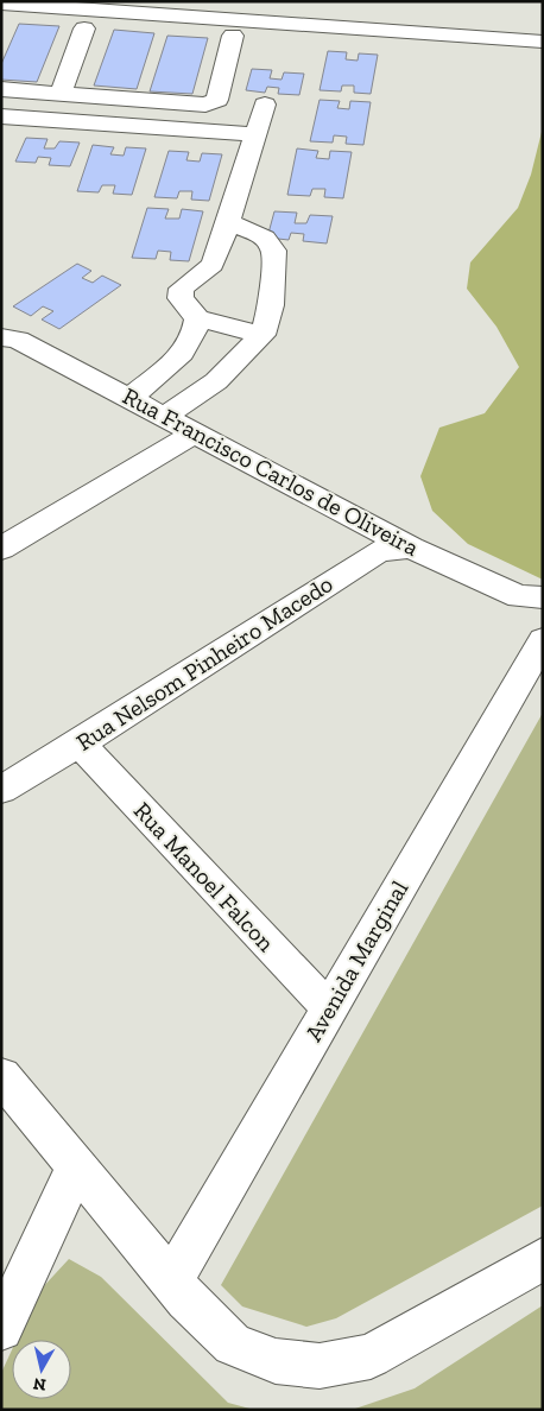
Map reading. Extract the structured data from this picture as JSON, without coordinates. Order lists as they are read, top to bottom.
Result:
{
  "streets": {
    "street": [
      "Rua Francisco Carlos de Oliveira",
      "Rua Nelsom Pinheiro Macedo",
      "Rua Manoel Falcon",
      "Avenida Marginal"
    ]
  },
  "crossings": [
    ["Rua Francisco Carlos de Oliveira", "Rua Nelsom Pinheiro Macedo"],
    ["Rua Nelsom Pinheiro Macedo", "Rua Manoel Falcon"],
    ["Rua Manoel Falcon", "Avenida Marginal"]
  ],
  "north": "bottom"
}
